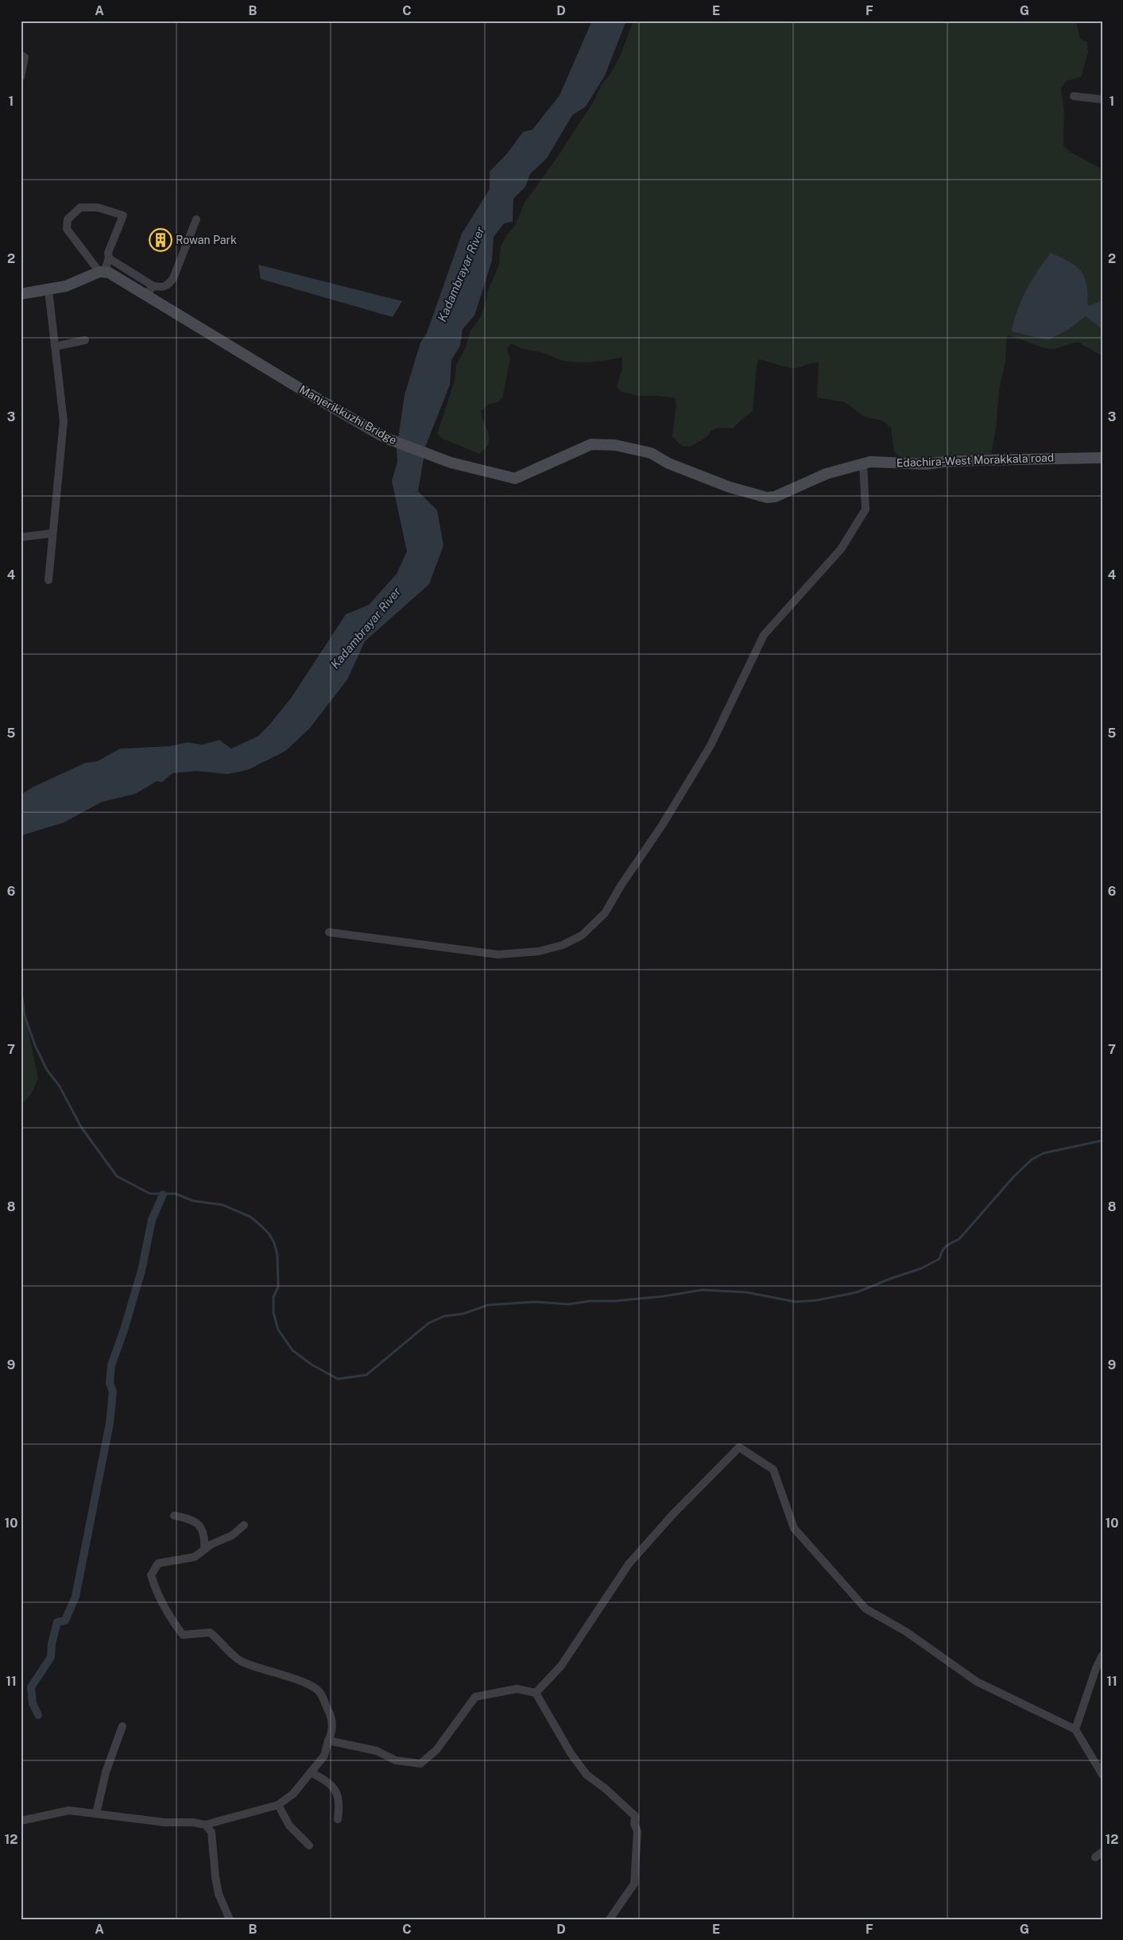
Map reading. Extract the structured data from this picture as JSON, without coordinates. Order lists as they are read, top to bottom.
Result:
{
  "streets": {
    "main road": ["Manjerikkuzhi Bridge", "Edachira-West Morakkala road"]
  },
  "crossings": [
    ["Manjerikkuzhi Bridge", "Edachira-West Morakkala road"]
  ],
  "water": ["Kadambrayar River"],
  "places": {
    "building": ["Rowan Park"]
  },
  "grid": {
    "columns": [
      "A",
      "B",
      "C",
      "D",
      "E",
      "F",
      "G"
    ],
    "rows": [
      "1",
      "2",
      "3",
      "4",
      "5",
      "6",
      "7",
      "8",
      "9",
      "10",
      "11",
      "12"
    ]
  }
}
